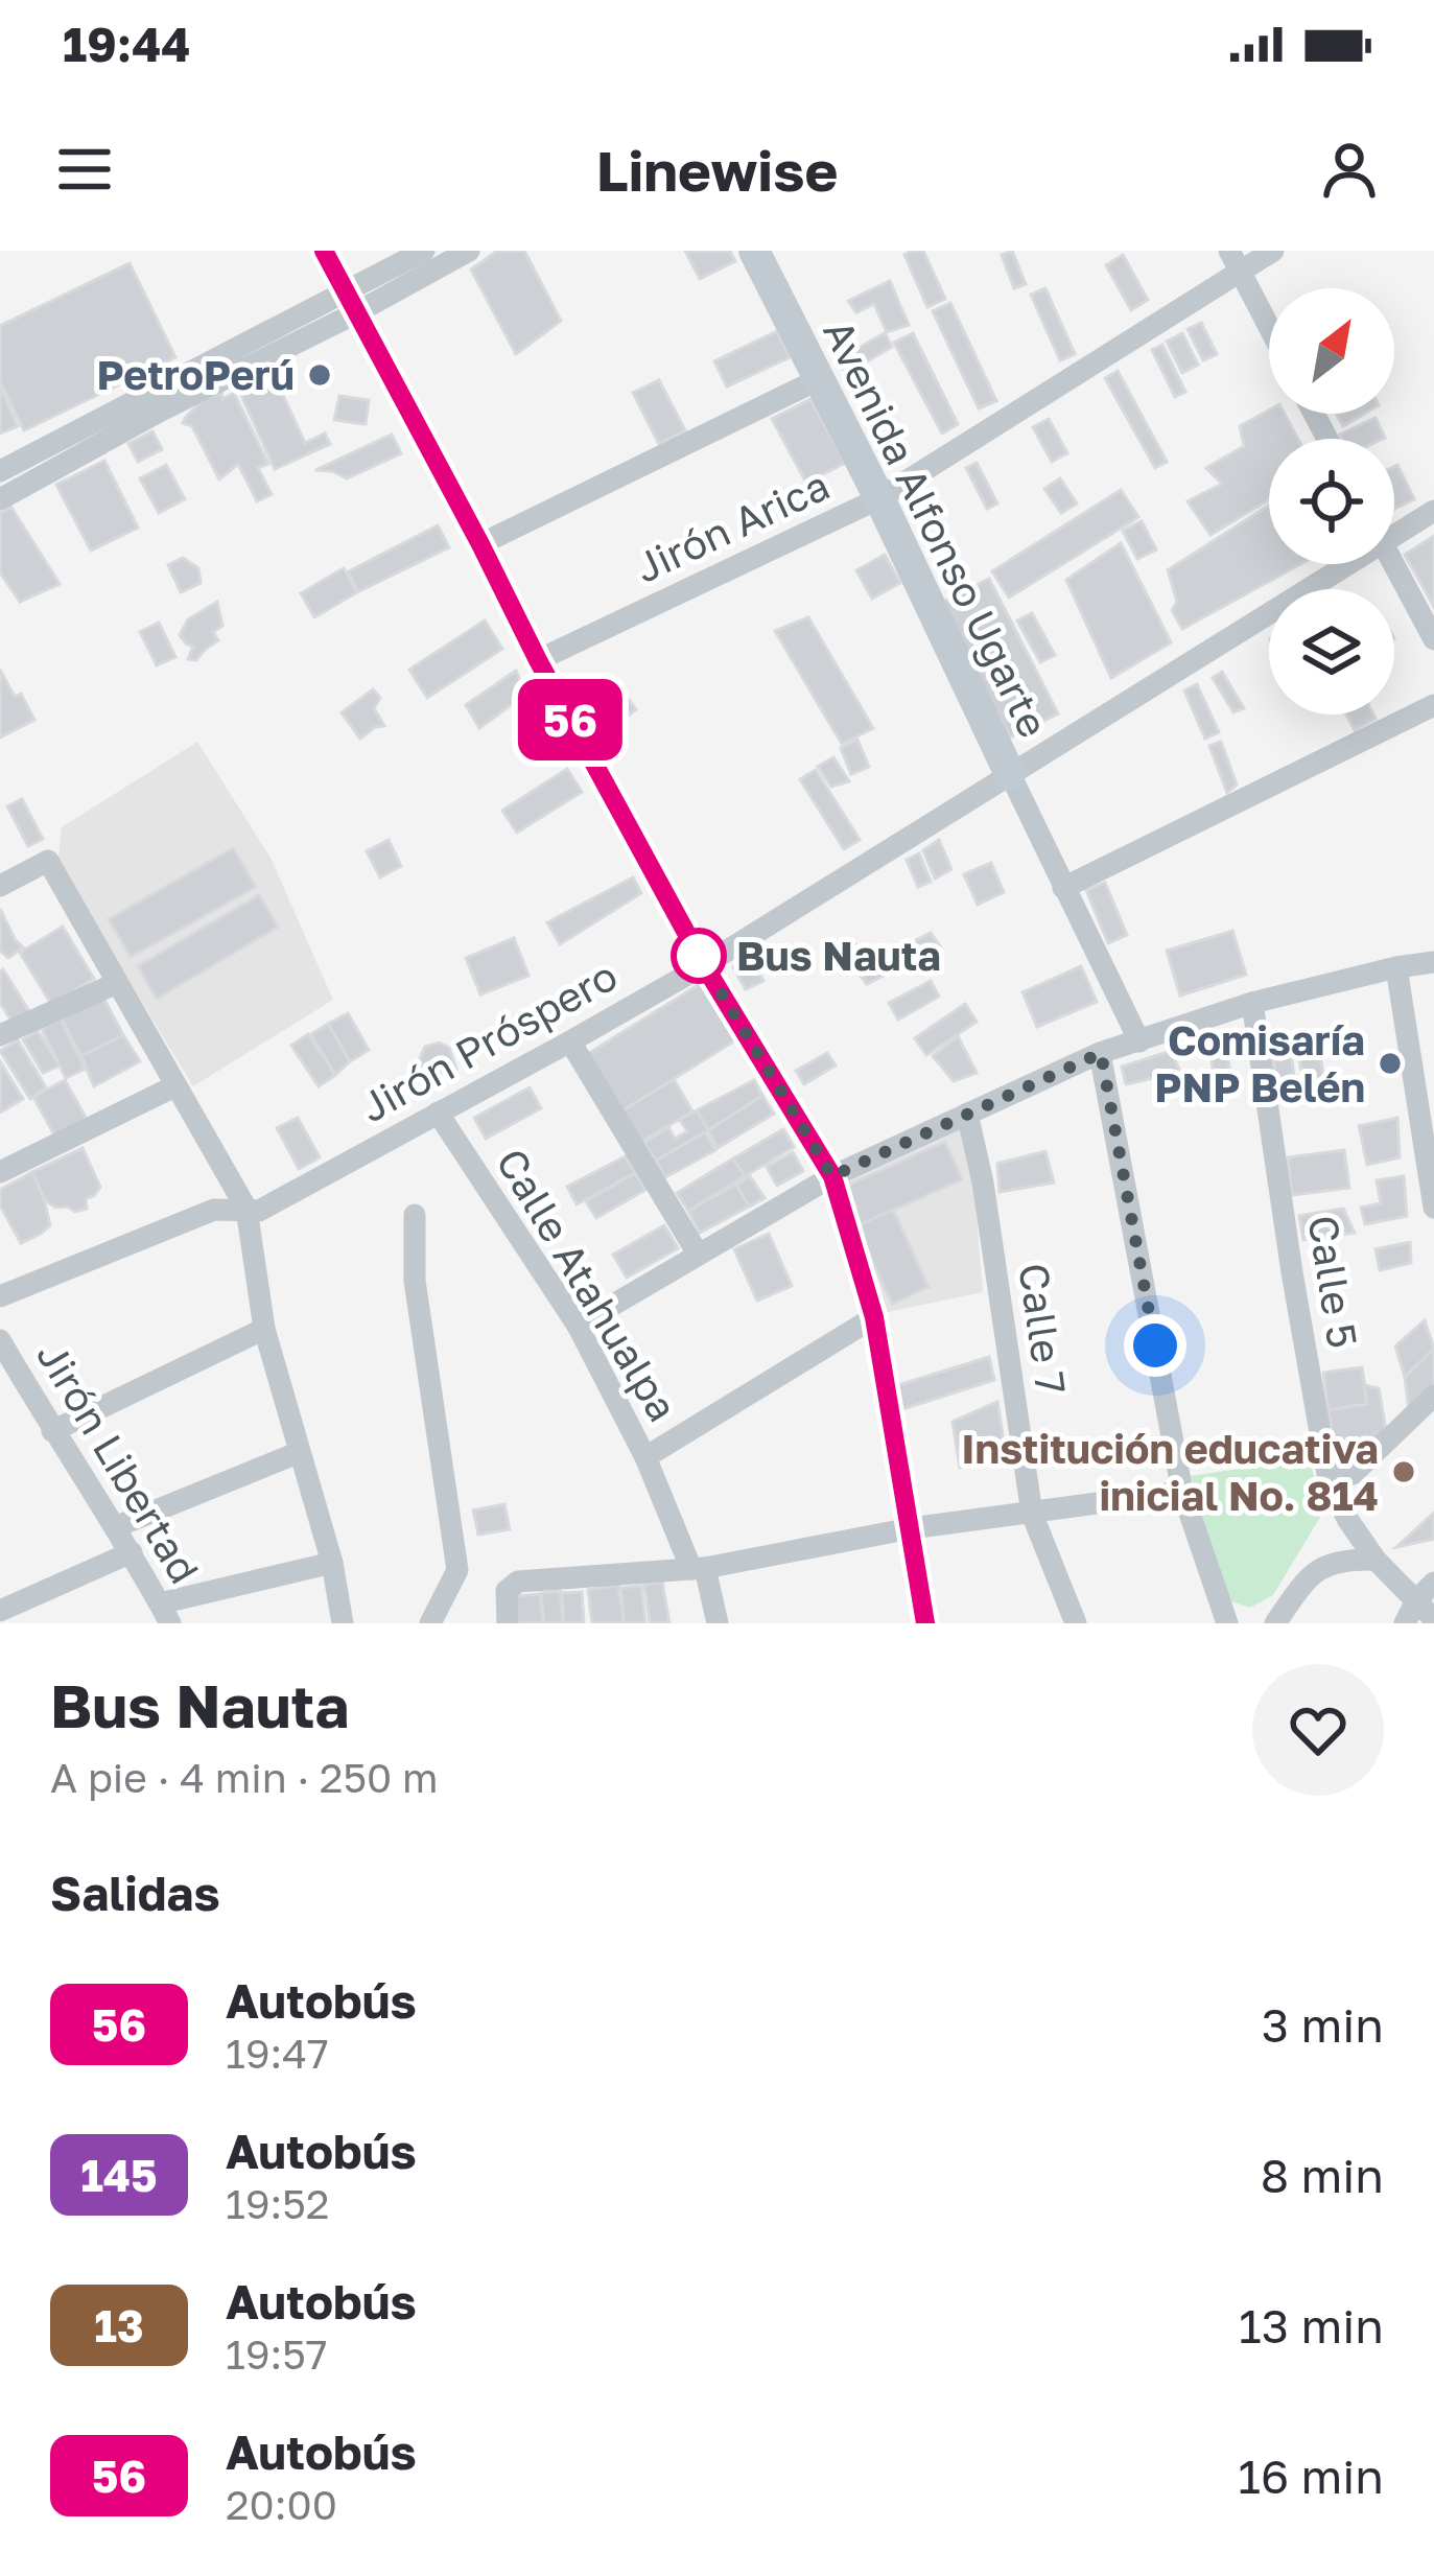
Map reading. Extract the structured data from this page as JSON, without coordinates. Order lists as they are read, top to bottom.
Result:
{
  "streets": {
    "main road": ["Avenida Alfonso Ugarte"],
    "street": [
      "Jirón Arica",
      "Jirón Próspero",
      "Calle 5",
      "Calle Atahualpa",
      "Calle 7",
      "Jirón Libertad"
    ]
  },
  "crossings": [
    ["Jirón Arica", "Avenida Alfonso Ugarte"],
    ["Avenida Alfonso Ugarte", "Jirón Próspero"],
    ["Jirón Próspero", "Calle Atahualpa"]
  ],
  "places": [
    "PetroPerú",
    "Bus Nauta",
    "Comisaría PNP Belén",
    "Institución educativa inicial No. 814"
  ],
  "lines": ["bus line 56"],
  "north": "top right",
  "page": {
    "status": "19:44",
    "header": "Linewise",
    "on_map": "56",
    "heading": [
      ["Bus Nauta", "A pie · 4 min · 250 m"],
      "Salidas"
    ],
    "list": [
      {
        "mark": "56",
        "name": "Autobús",
        "note": "19:47",
        "value": "3 min"
      },
      {
        "mark": "145",
        "name": "Autobús",
        "note": "19:52",
        "value": "8 min"
      },
      {
        "mark": "13",
        "name": "Autobús",
        "note": "19:57",
        "value": "13 min"
      },
      {
        "mark": "56",
        "name": "Autobús",
        "note": "20:00",
        "value": "16 min"
      }
    ]
  }
}
